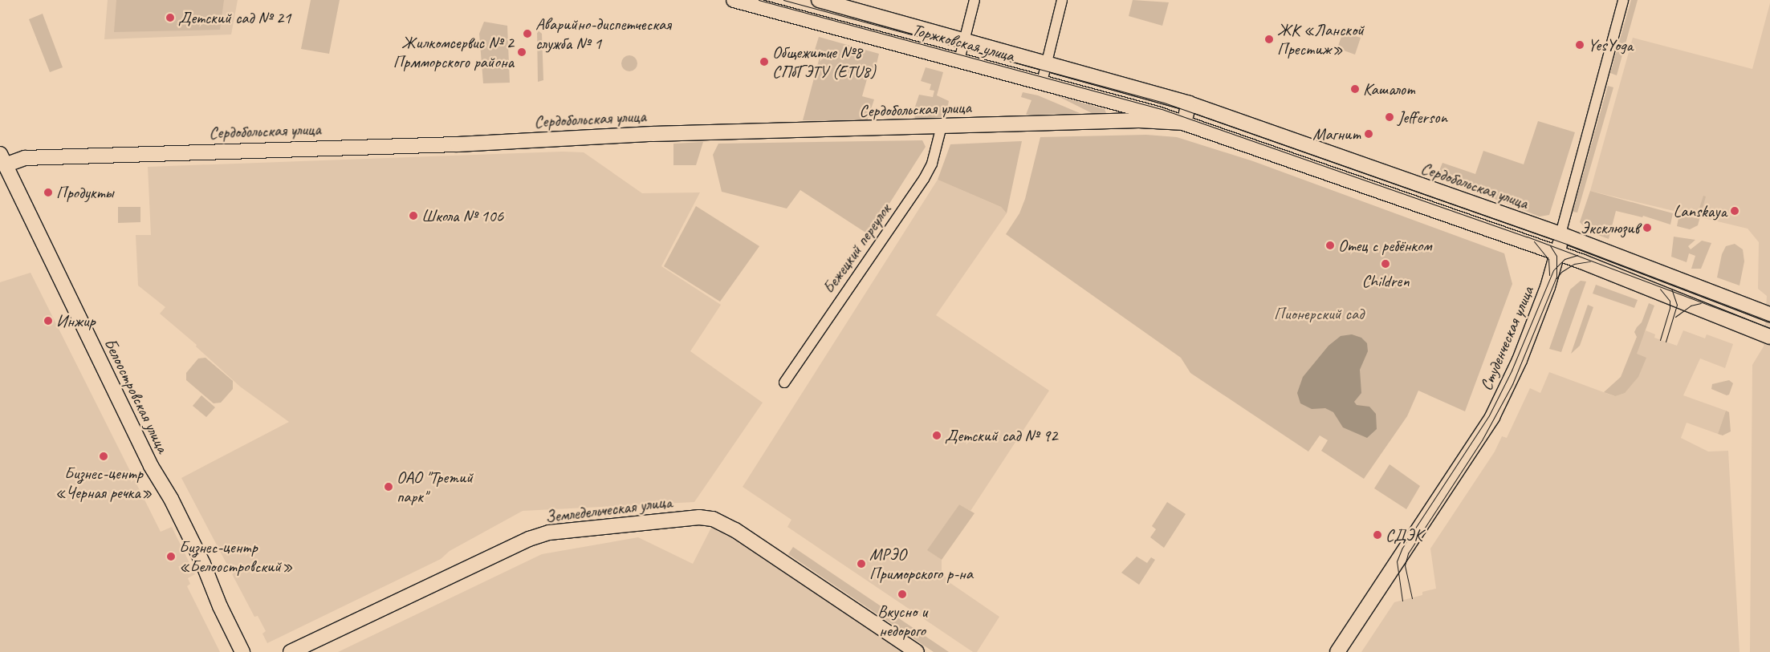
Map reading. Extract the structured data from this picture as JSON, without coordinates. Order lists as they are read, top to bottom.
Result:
{
  "streets": {
    "main road": [
      "Торжковская улица",
      "Сердобольская улица",
      "Студенческая улица",
      "Белоостровская улица",
      "Земледельческая улица"
    ],
    "street": ["Бежецкий переулок"]
  },
  "crossings": [
    ["Торжковская улица", "Сердобольская улица"],
    ["Сердобольская улица", "Бежецкий переулок"],
    ["Сердобольская улица", "Студенческая улица"],
    ["Сердобольская улица", "Белоостровская улица"]
  ],
  "parks": ["Пионерский сад"],
  "places": [
    "Детский сад № 21",
    "Аварийно-диспетческая служба № 1",
    "ЖК «Ланской Престиж»",
    "YesYoga",
    "Жилкомсервис № 2 Прмморского района",
    "Общежитие №8 СПбГЭТУ (ETU8)",
    "Кашалот",
    "Jefferson",
    "Магнит",
    "Продукты",
    "Lanskaya",
    "Школа № 106",
    "Эксклюзив",
    "Отец с ребёнком",
    "Children",
    "Инжир",
    "Детский сад № 92",
    "Бизнес-центр «Черная речка»",
    "ОАО \"Третий парк\"",
    "СДЭК",
    "Бизнес-центр «Белоостровский»",
    "МРЭО Приморского р-на",
    "Вкусно и недорого"
  ]
}
